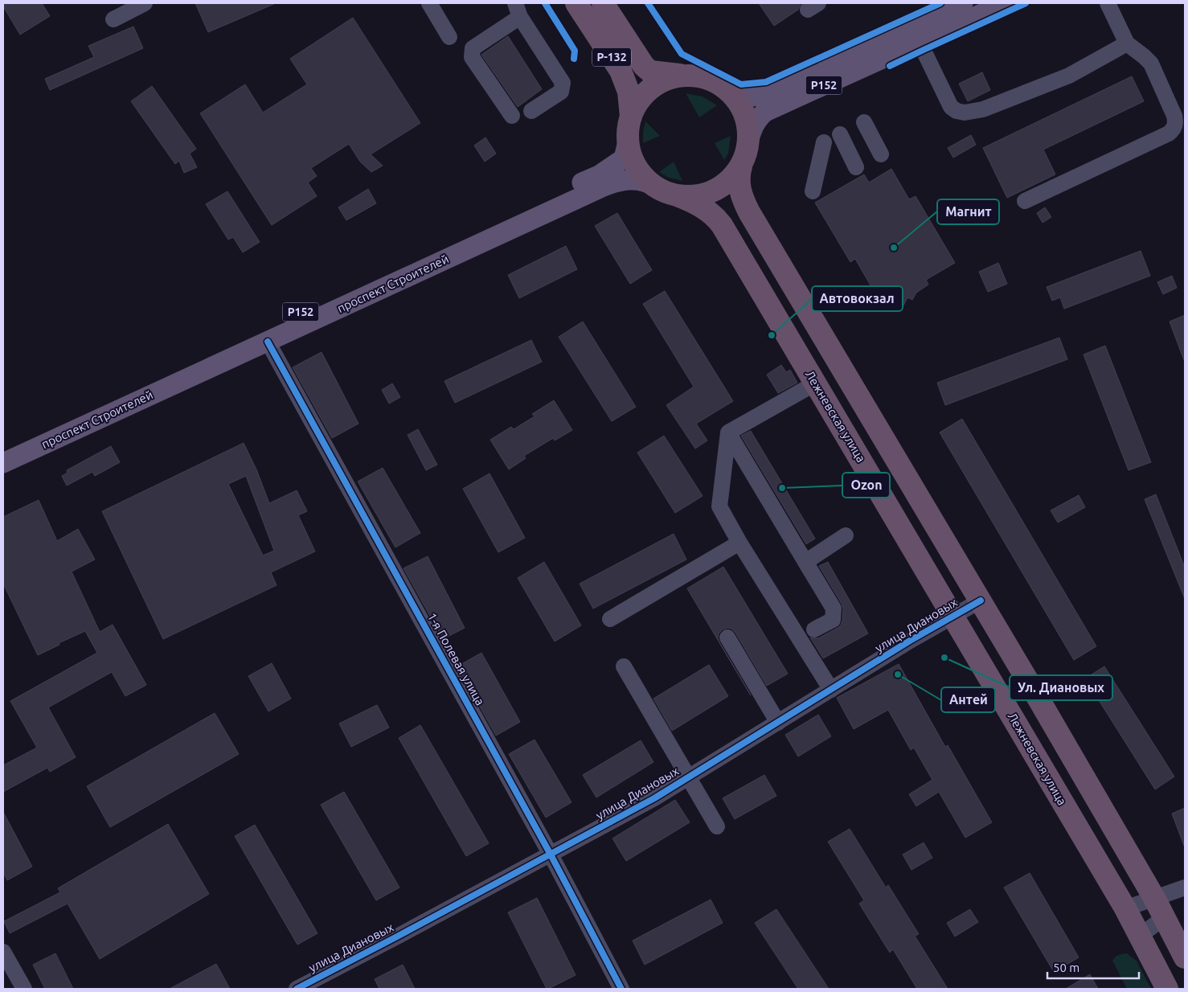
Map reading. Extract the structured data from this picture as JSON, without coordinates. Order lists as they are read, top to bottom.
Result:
{
  "streets": {
    "highway": ["Р-132", "Лежневская улица"],
    "main road": ["Р152", "проспект Строителей"],
    "street": ["улица Диановых", "1-я Полевая улица"]
  },
  "crossings": [
    ["Р-132", "Р152"],
    ["Р-132", "проспект Строителей"],
    ["Р-132", "Лежневская улица"],
    ["Р152", "проспект Строителей"],
    ["Р152", "Лежневская улица"],
    ["проспект Строителей", "Лежневская улица"],
    ["проспект Строителей", "1-я Полевая улица"],
    ["Лежневская улица", "улица Диановых"],
    ["улица Диановых", "1-я Полевая улица"]
  ],
  "places": [
    "Магнит",
    "Автовокзал",
    "Ozon",
    "Ул. Диановых",
    "Антей"
  ],
  "scale_bar": "50 m"
}
